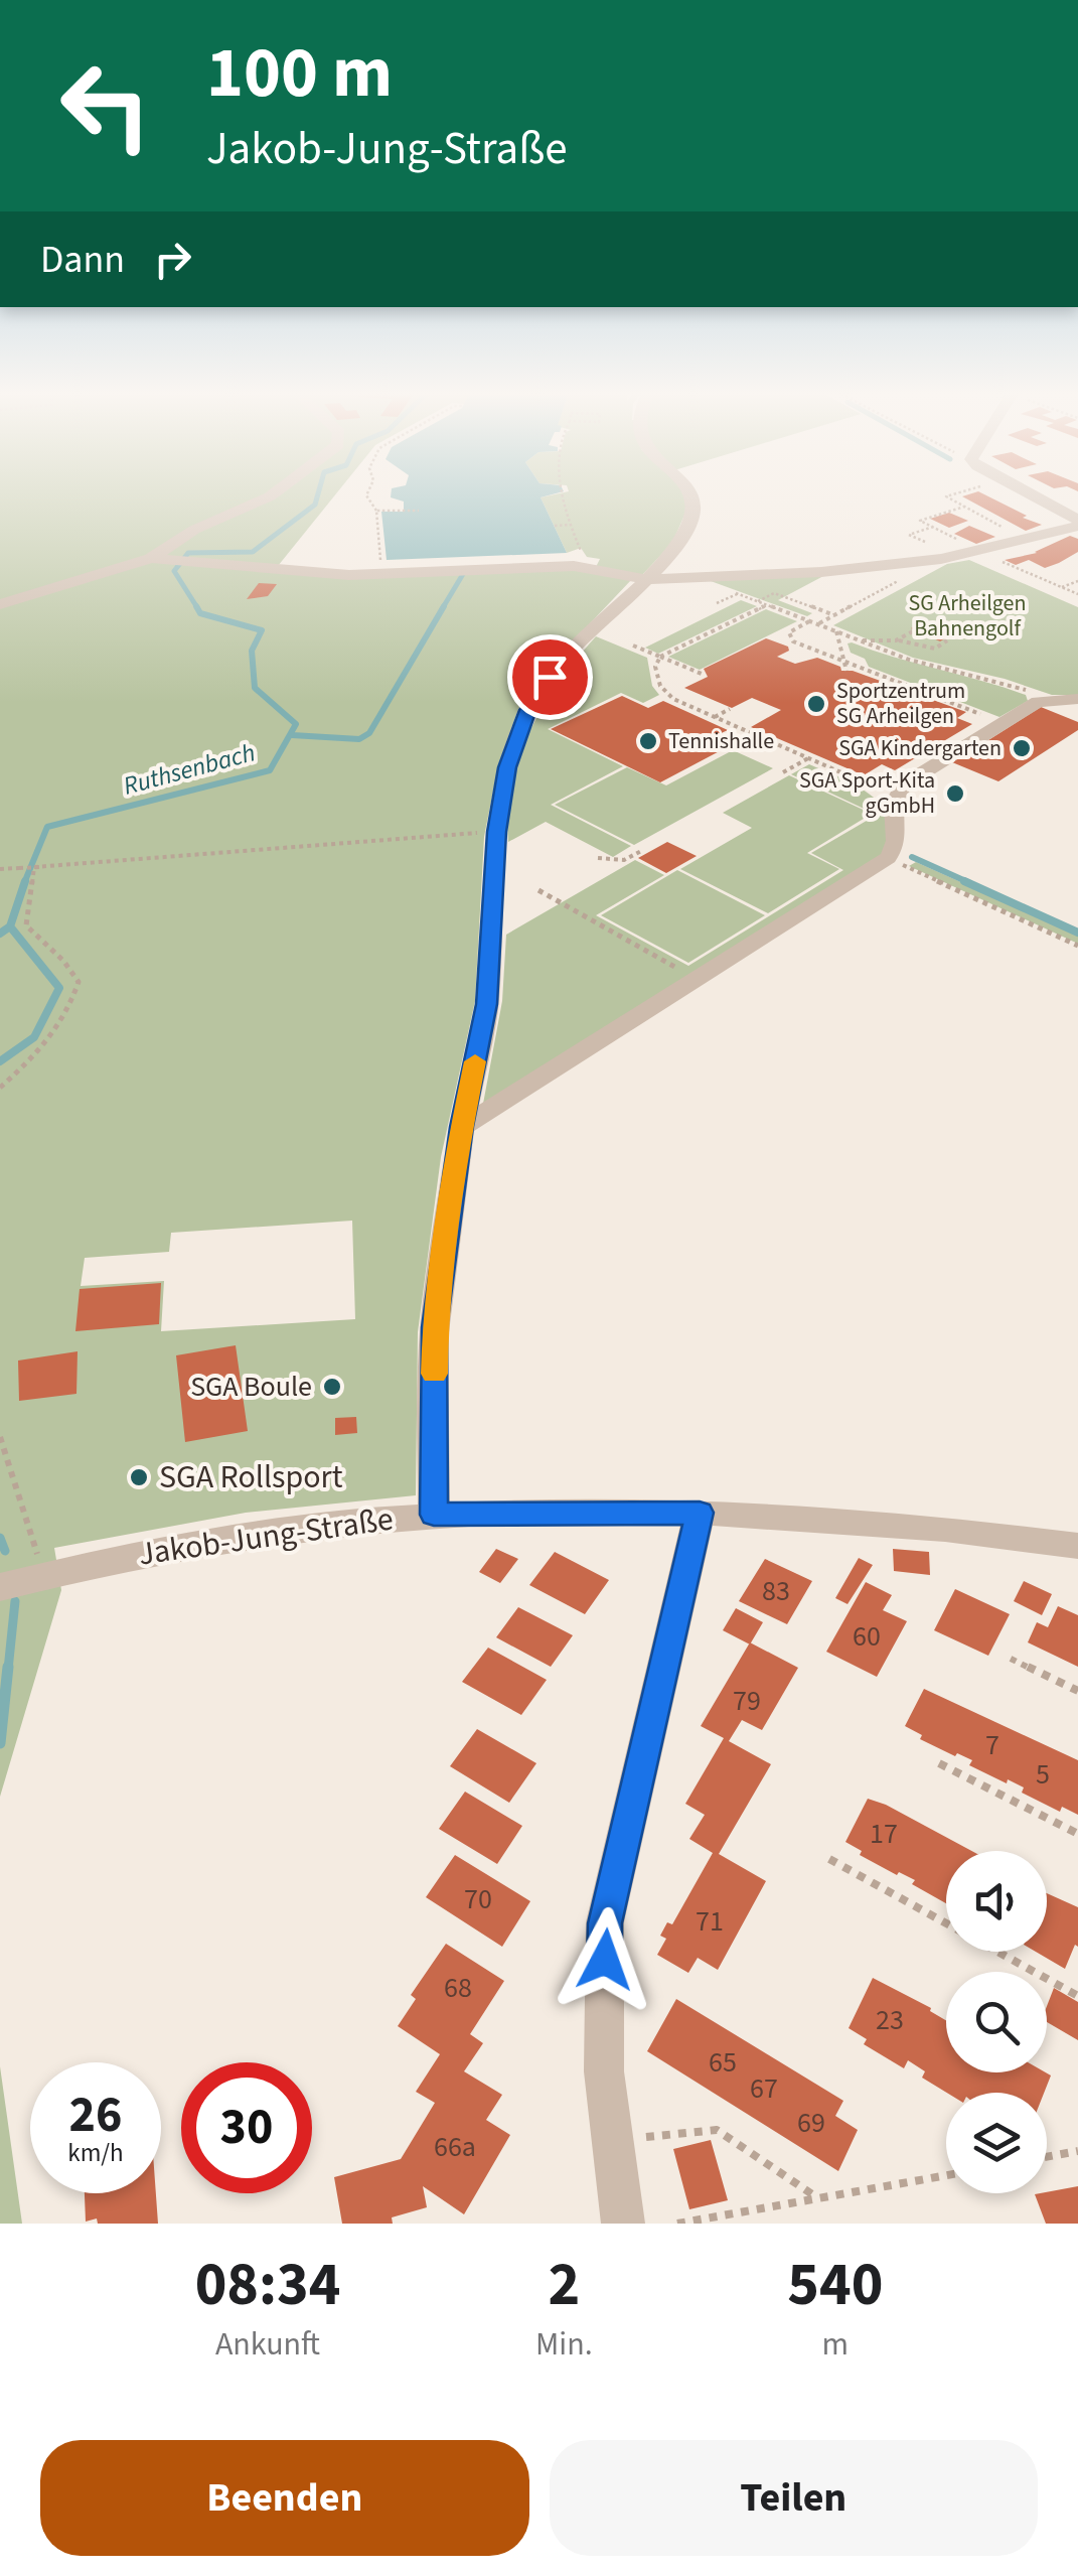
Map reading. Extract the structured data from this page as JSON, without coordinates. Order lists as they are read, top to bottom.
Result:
{
  "streets": {
    "street": ["Jakob-Jung-Straße"]
  },
  "water": ["Ruthsenbach"],
  "parks": ["SG Arheilgen Bahnengolf"],
  "places": [
    "Sportzentrum SG Arheilgen",
    "Tennishalle",
    "SGA Kindergarten",
    "SGA Sport-Kita gGmbH",
    "SGA Boule",
    "SGA Rollsport"
  ],
  "house_numbers": [
    "83",
    "60",
    "79",
    "7",
    "5",
    "17",
    "70",
    "71",
    "68",
    "23",
    "65",
    "67",
    "69",
    "66a"
  ],
  "page": {
    "turn": ["100 m", "Jakob-Jung-Straße"],
    "then": "Dann",
    "speed": "26 km/h",
    "limit": "30",
    "eta": [
      "08:34",
      "Ankunft",
      "2",
      "Min.",
      "540",
      "m"
    ],
    "buttons": ["Beenden", "Teilen"]
  }
}
